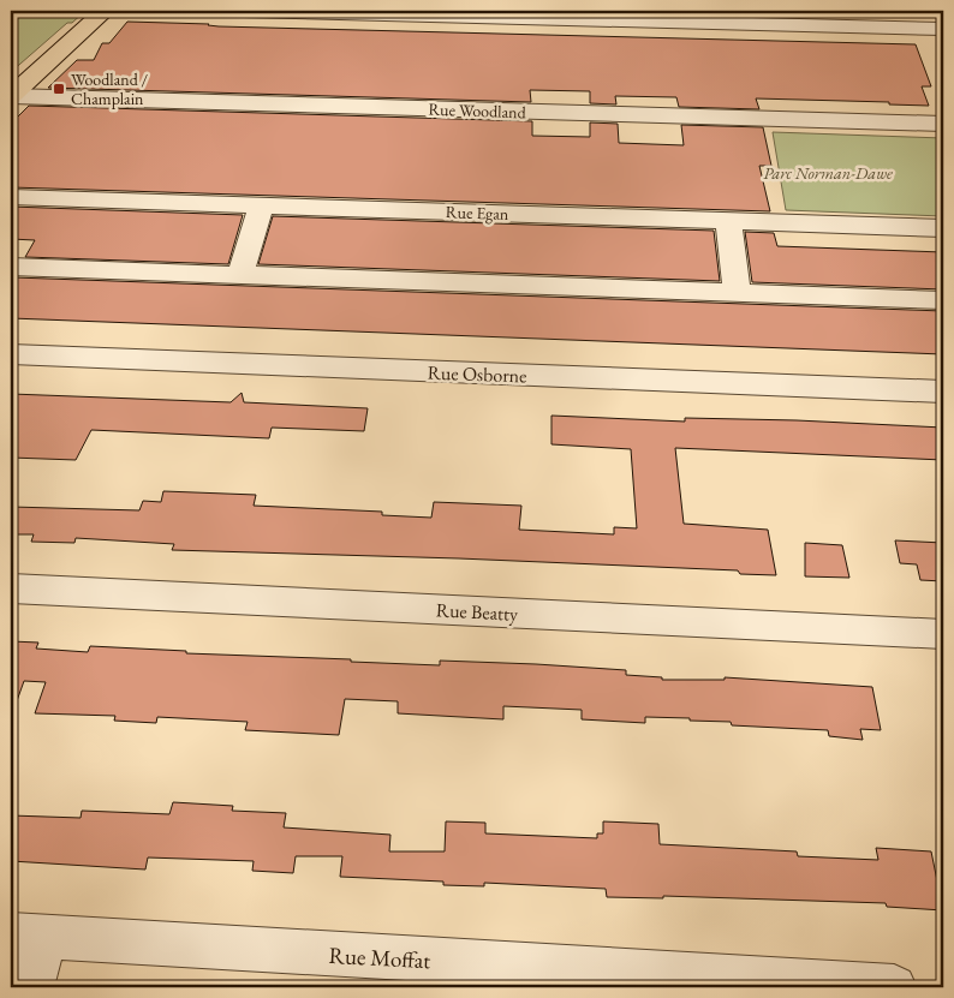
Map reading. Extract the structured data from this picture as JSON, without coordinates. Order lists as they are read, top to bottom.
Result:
{
  "streets": {
    "street": [
      "Rue Woodland",
      "Rue Egan",
      "Rue Osborne",
      "Rue Beatty",
      "Rue Moffat"
    ]
  },
  "parks": ["Parc Norman-Dawe"],
  "places": {
    "transit": ["Woodland / Champlain"]
  }
}
